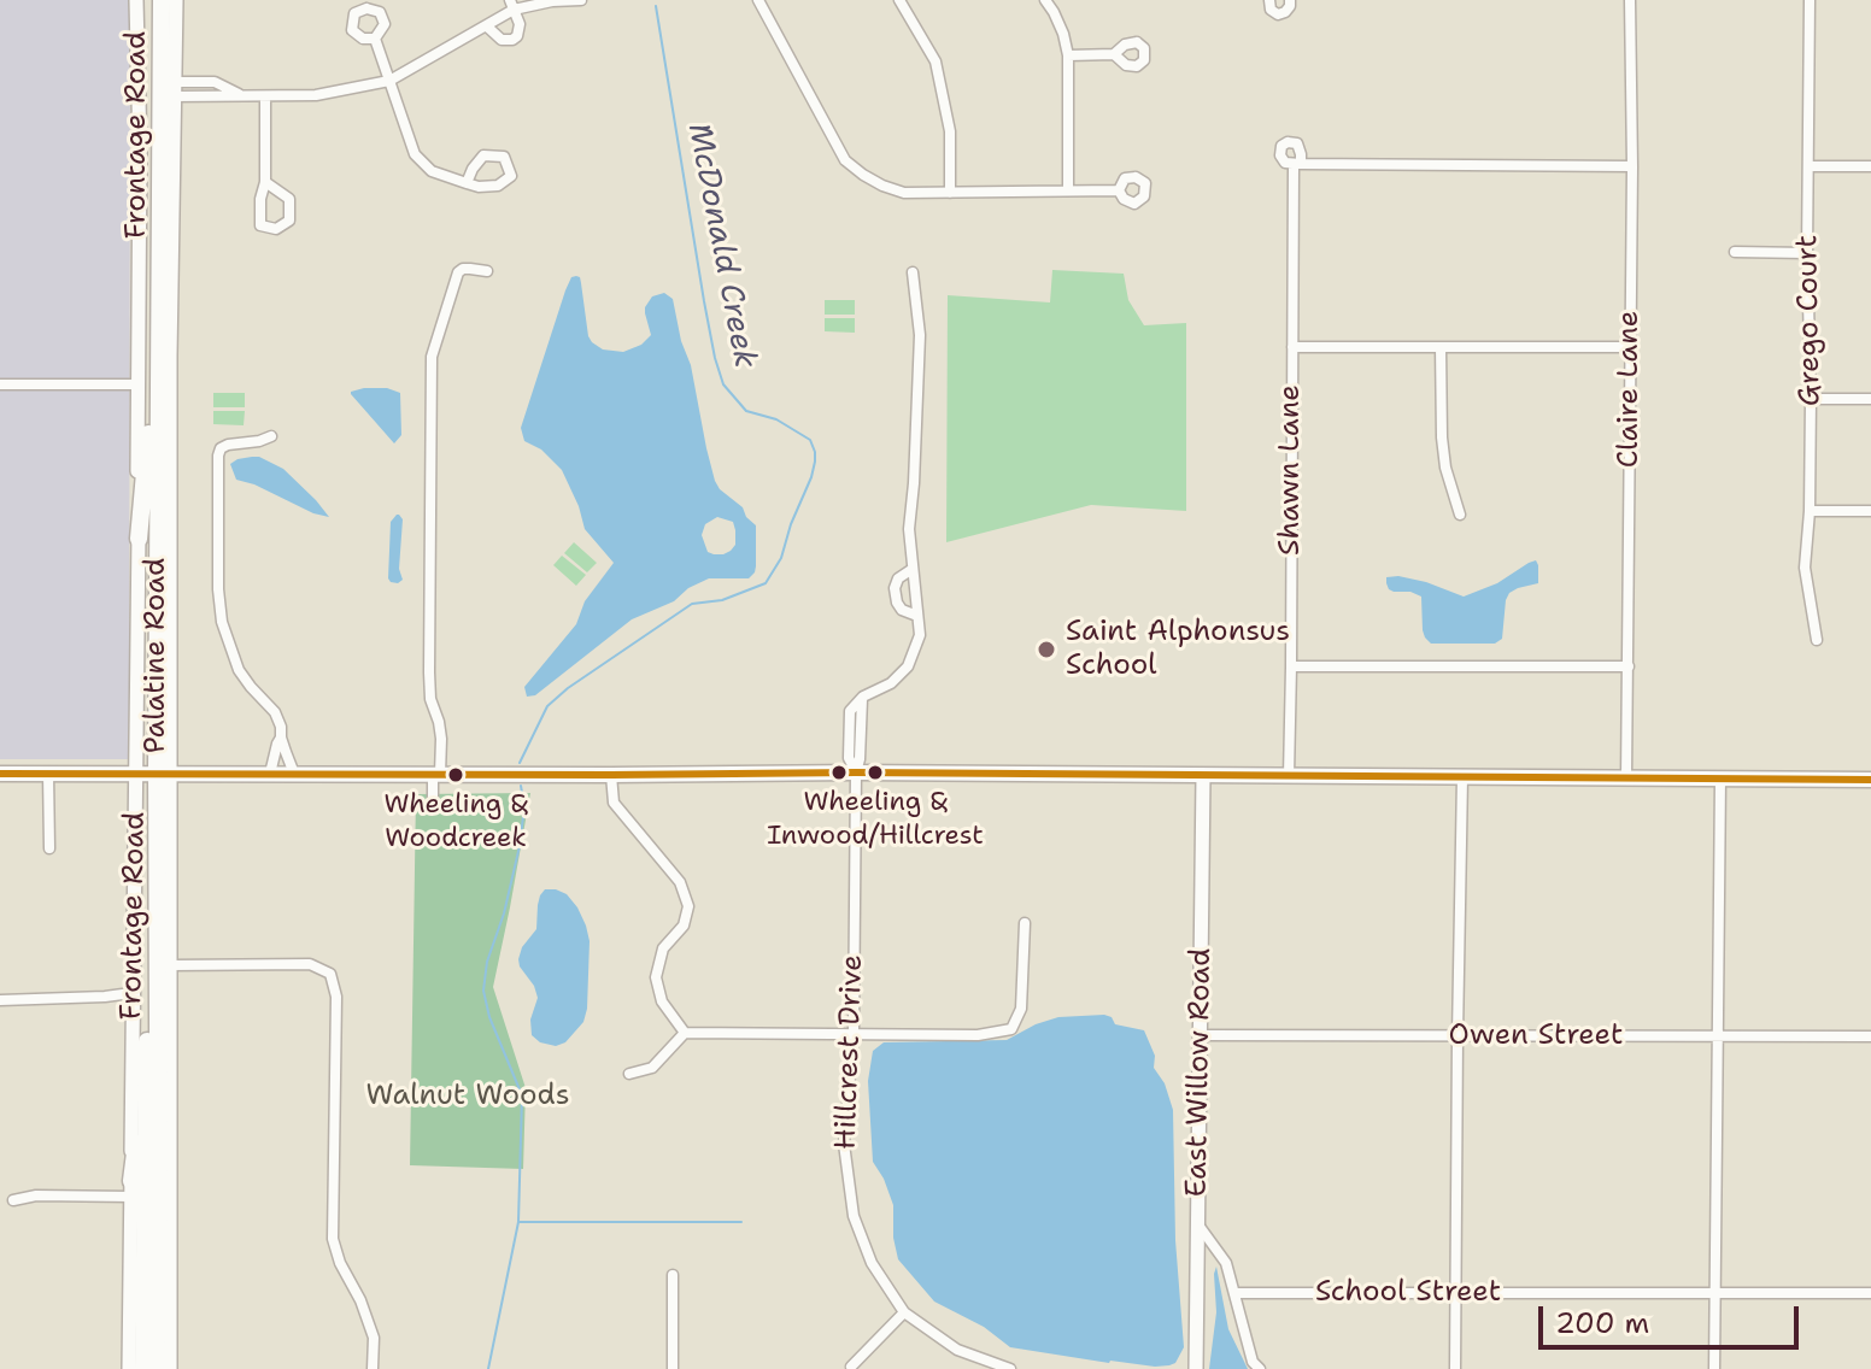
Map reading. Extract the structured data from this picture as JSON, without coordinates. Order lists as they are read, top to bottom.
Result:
{
  "streets": {
    "highway": ["Palatine Road"],
    "street": [
      "Frontage Road",
      "Grego Court",
      "Claire Lane",
      "Shawn Lane",
      "Owen Street",
      "Hillcrest Drive",
      "East Willow Road",
      "School Street"
    ]
  },
  "crossings": [
    ["Frontage Road", "Palatine Road"],
    ["Claire Lane", "Shawn Lane"],
    ["Owen Street", "East Willow Road"]
  ],
  "water": ["McDonald Creek"],
  "parks": ["Walnut Woods"],
  "places": ["Saint Alphonsus School", "Wheeling & Inwood/Hillcrest", "Wheeling & Woodcreek"],
  "scale_bar": "200 m"
}
